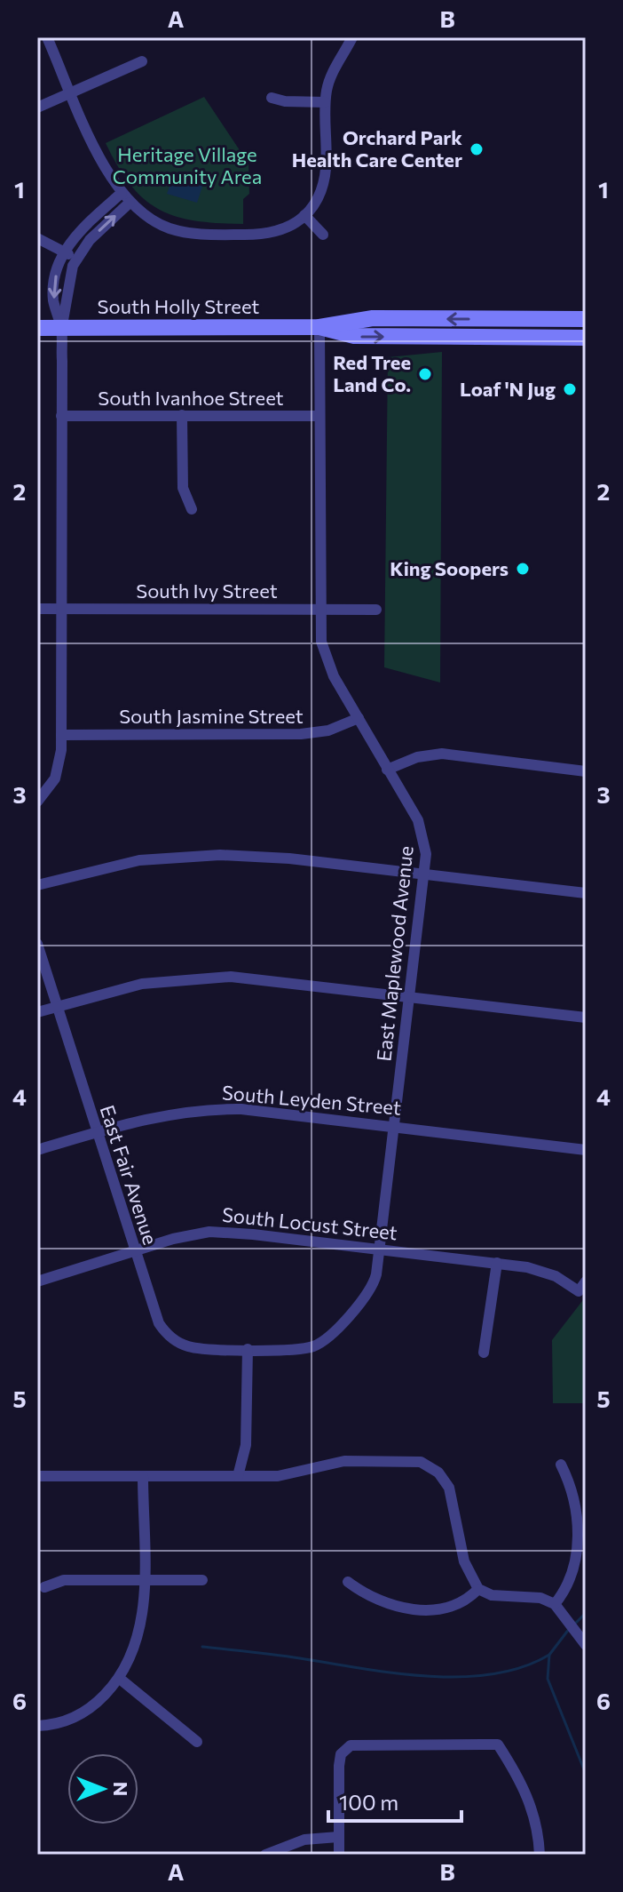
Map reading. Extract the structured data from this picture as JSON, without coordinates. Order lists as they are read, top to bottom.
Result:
{
  "streets": {
    "main road": ["South Holly Street"],
    "street": [
      "South Ivanhoe Street",
      "South Ivy Street",
      "South Jasmine Street",
      "East Maplewood Avenue",
      "South Leyden Street",
      "East Fair Avenue",
      "South Locust Street"
    ]
  },
  "crossings": [
    ["South Holly Street", "East Maplewood Avenue"],
    ["South Ivanhoe Street", "East Maplewood Avenue"],
    ["South Ivy Street", "East Maplewood Avenue"],
    ["South Jasmine Street", "East Maplewood Avenue"],
    ["East Maplewood Avenue", "South Leyden Street"],
    ["East Maplewood Avenue", "East Fair Avenue"],
    ["East Maplewood Avenue", "South Locust Street"],
    ["South Leyden Street", "East Fair Avenue"],
    ["East Fair Avenue", "South Locust Street"]
  ],
  "parks": ["Heritage Village Community Area"],
  "places": [
    "Orchard Park Health Care Center",
    "Red Tree Land Co.",
    "Loaf 'N Jug",
    "King Soopers"
  ],
  "scale_bar": "100 m",
  "north": "right",
  "grid": {
    "columns": ["A", "B"],
    "rows": [
      "1",
      "2",
      "3",
      "4",
      "5",
      "6"
    ]
  }
}
